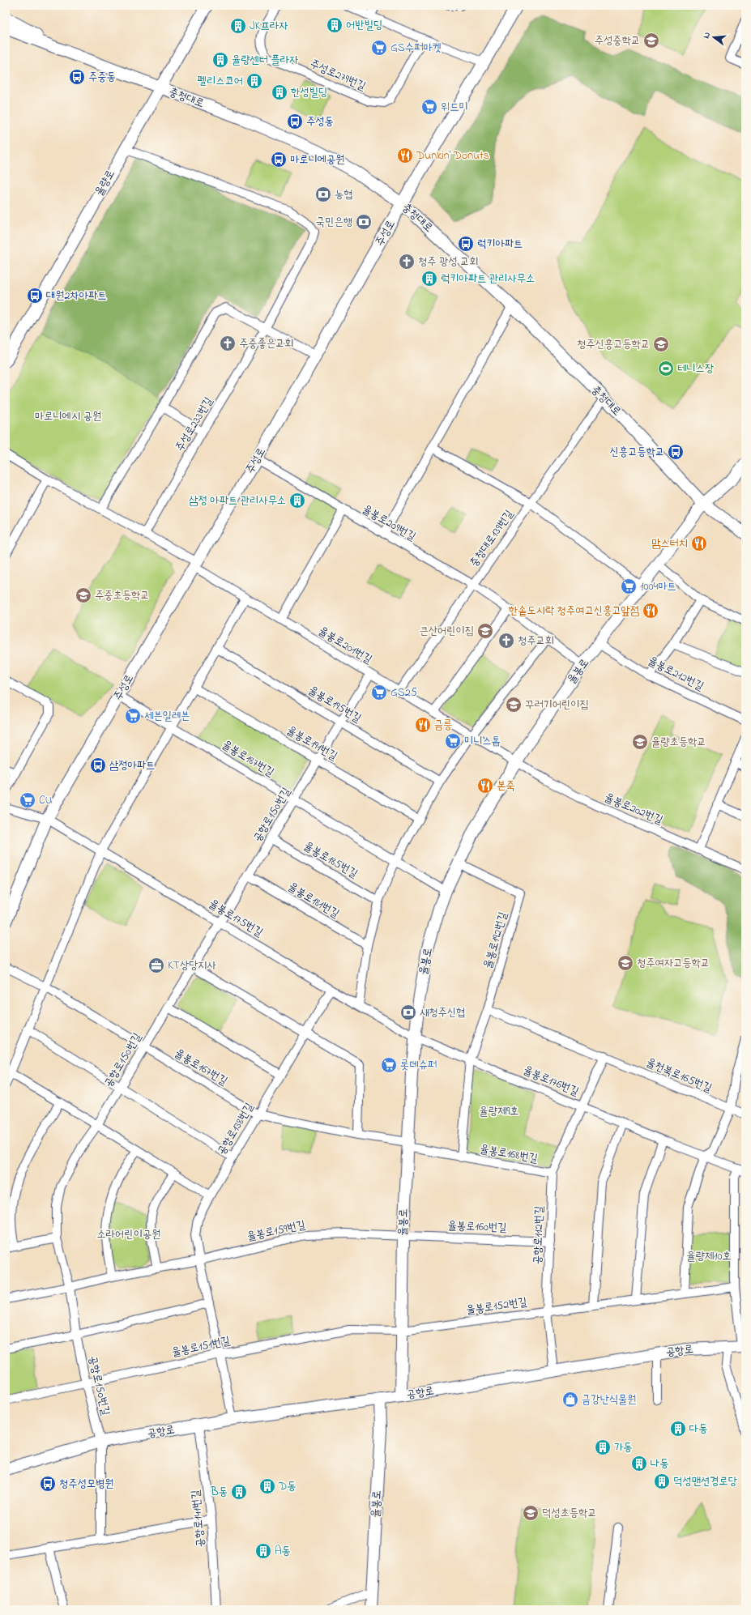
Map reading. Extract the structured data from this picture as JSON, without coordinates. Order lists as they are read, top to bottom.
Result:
{
  "streets": {
    "street": [
      "주성로279번길",
      "충청대로",
      "율량로",
      "주성로",
      "주성로233번길",
      "율봉로209번길",
      "충청대로139번길",
      "율봉로201번길",
      "율봉로",
      "율봉로212번길",
      "율봉로195번길",
      "율봉로191번길",
      "율봉로187번길",
      "율봉로202번길",
      "공항로150번길",
      "율봉로185번길",
      "율봉로181번길",
      "율봉로175번길",
      "율봉로192번길",
      "율봉로167번길",
      "율천북로165번길",
      "율봉로176번길",
      "공항로138번길",
      "율봉로168번길",
      "율봉로160번길",
      "율봉로159번길",
      "공항로112번길",
      "율봉로152번길",
      "율봉로151번길",
      "공항로",
      "공항로141번길"
    ]
  },
  "crossings": [
    ["충청대로", "율량로"],
    ["충청대로", "주성로"],
    ["충청대로", "충청대로139번길"],
    ["충청대로", "율봉로"],
    ["율량로", "주성로233번길"],
    ["주성로", "율봉로209번길"],
    ["주성로", "율봉로201번길"],
    ["주성로", "율봉로187번길"],
    ["주성로", "율봉로175번길"],
    ["율봉로209번길", "충청대로139번길"],
    ["율봉로209번길", "율봉로"],
    ["충청대로139번길", "율봉로201번길"],
    ["율봉로201번길", "율봉로"],
    ["율봉로201번길", "율봉로202번길"],
    ["율봉로201번길", "공항로150번길"],
    ["율봉로", "율봉로212번길"],
    ["율봉로", "율봉로187번길"],
    ["율봉로", "율봉로202번길"],
    ["율봉로", "율봉로175번길"],
    ["율봉로", "율봉로192번길"],
    ["율봉로", "율봉로167번길"],
    ["율봉로", "율봉로176번길"],
    ["율봉로", "율봉로168번길"],
    ["율봉로", "율봉로160번길"],
    ["율봉로", "율봉로159번길"],
    ["율봉로", "율봉로152번길"],
    ["율봉로", "율봉로151번길"],
    ["율봉로", "공항로"],
    ["율봉로195번길", "공항로150번길"],
    ["율봉로191번길", "공항로150번길"],
    ["율봉로187번길", "공항로150번길"],
    ["공항로150번길", "율봉로185번길"],
    ["공항로150번길", "율봉로181번길"],
    ["공항로150번길", "율봉로175번길"],
    ["공항로150번길", "율봉로167번길"],
    ["공항로150번길", "율봉로159번길"],
    ["공항로150번길", "율봉로151번길"],
    ["공항로150번길", "공항로"],
    ["율봉로175번길", "율봉로176번길"],
    ["율봉로175번길", "공항로138번길"],
    ["율봉로192번길", "율천북로165번길"],
    ["율봉로192번길", "율봉로176번길"],
    ["율봉로167번길", "공항로138번길"],
    ["율봉로167번길", "율봉로168번길"],
    ["율봉로176번길", "공항로112번길"],
    ["율봉로176번길", "율봉로152번길"],
    ["율봉로176번길", "공항로"],
    ["공항로138번길", "율봉로159번길"],
    ["공항로138번길", "율봉로151번길"],
    ["공항로138번길", "공항로"],
    ["율봉로168번길", "공항로112번길"],
    ["율봉로160번길", "율봉로159번길"],
    ["율봉로160번길", "공항로112번길"],
    ["공항로112번길", "율봉로152번길"],
    ["공항로112번길", "공항로"],
    ["율봉로152번길", "율봉로151번길"],
    ["율봉로152번길", "공항로"],
    ["공항로", "공항로141번길"]
  ],
  "parks": [
    "마로니에시 공원",
    "율량제9호",
    "소라어린이공원",
    "율량제10호"
  ],
  "places": {
    "building": [
      "어반빌딩",
      "JK프라자",
      "율량센터 플라자",
      "펠리스코어",
      "한성빌딩",
      "럭키아파트 관리사무소",
      "삼정 아파트 관리사무소",
      "다동",
      "가동",
      "나동",
      "덕성맨션경로당",
      "D동",
      "B동",
      "A동"
    ],
    "school or university": [
      "주성중학교",
      "청주신흥고등학교",
      "주중초등학교",
      "큰산어린이집",
      "꾸러기어린이집",
      "율량초등학교",
      "청주여자고등학교",
      "덕성초등학교"
    ],
    "supermarket": [
      "GS수퍼마켓",
      "위드미",
      "1004마트",
      "GS25",
      "세븐일레븐",
      "미니스톱",
      "CU",
      "롯데슈퍼"
    ],
    "bus stop": [
      "주중동",
      "주성동",
      "마로니에공원",
      "럭키아파트",
      "대원2차아파트",
      "신흥고등학교",
      "삼정아파트",
      "청주성모병원"
    ],
    "restaurant": [
      "Dunkin' Donuts",
      "맘스터치",
      "한솥도시락 청주여고신흥고앞점",
      "금릉",
      "본죽"
    ],
    "bank": ["농협", "국민은행", "새청주신협"],
    "church": ["청주 광성 교회", "주중좋은교회", "청주교회"],
    "sports": ["테니스장"],
    "office": ["KT상당지사"],
    "shop": ["금강난식물원"]
  },
  "north": "left"
}
